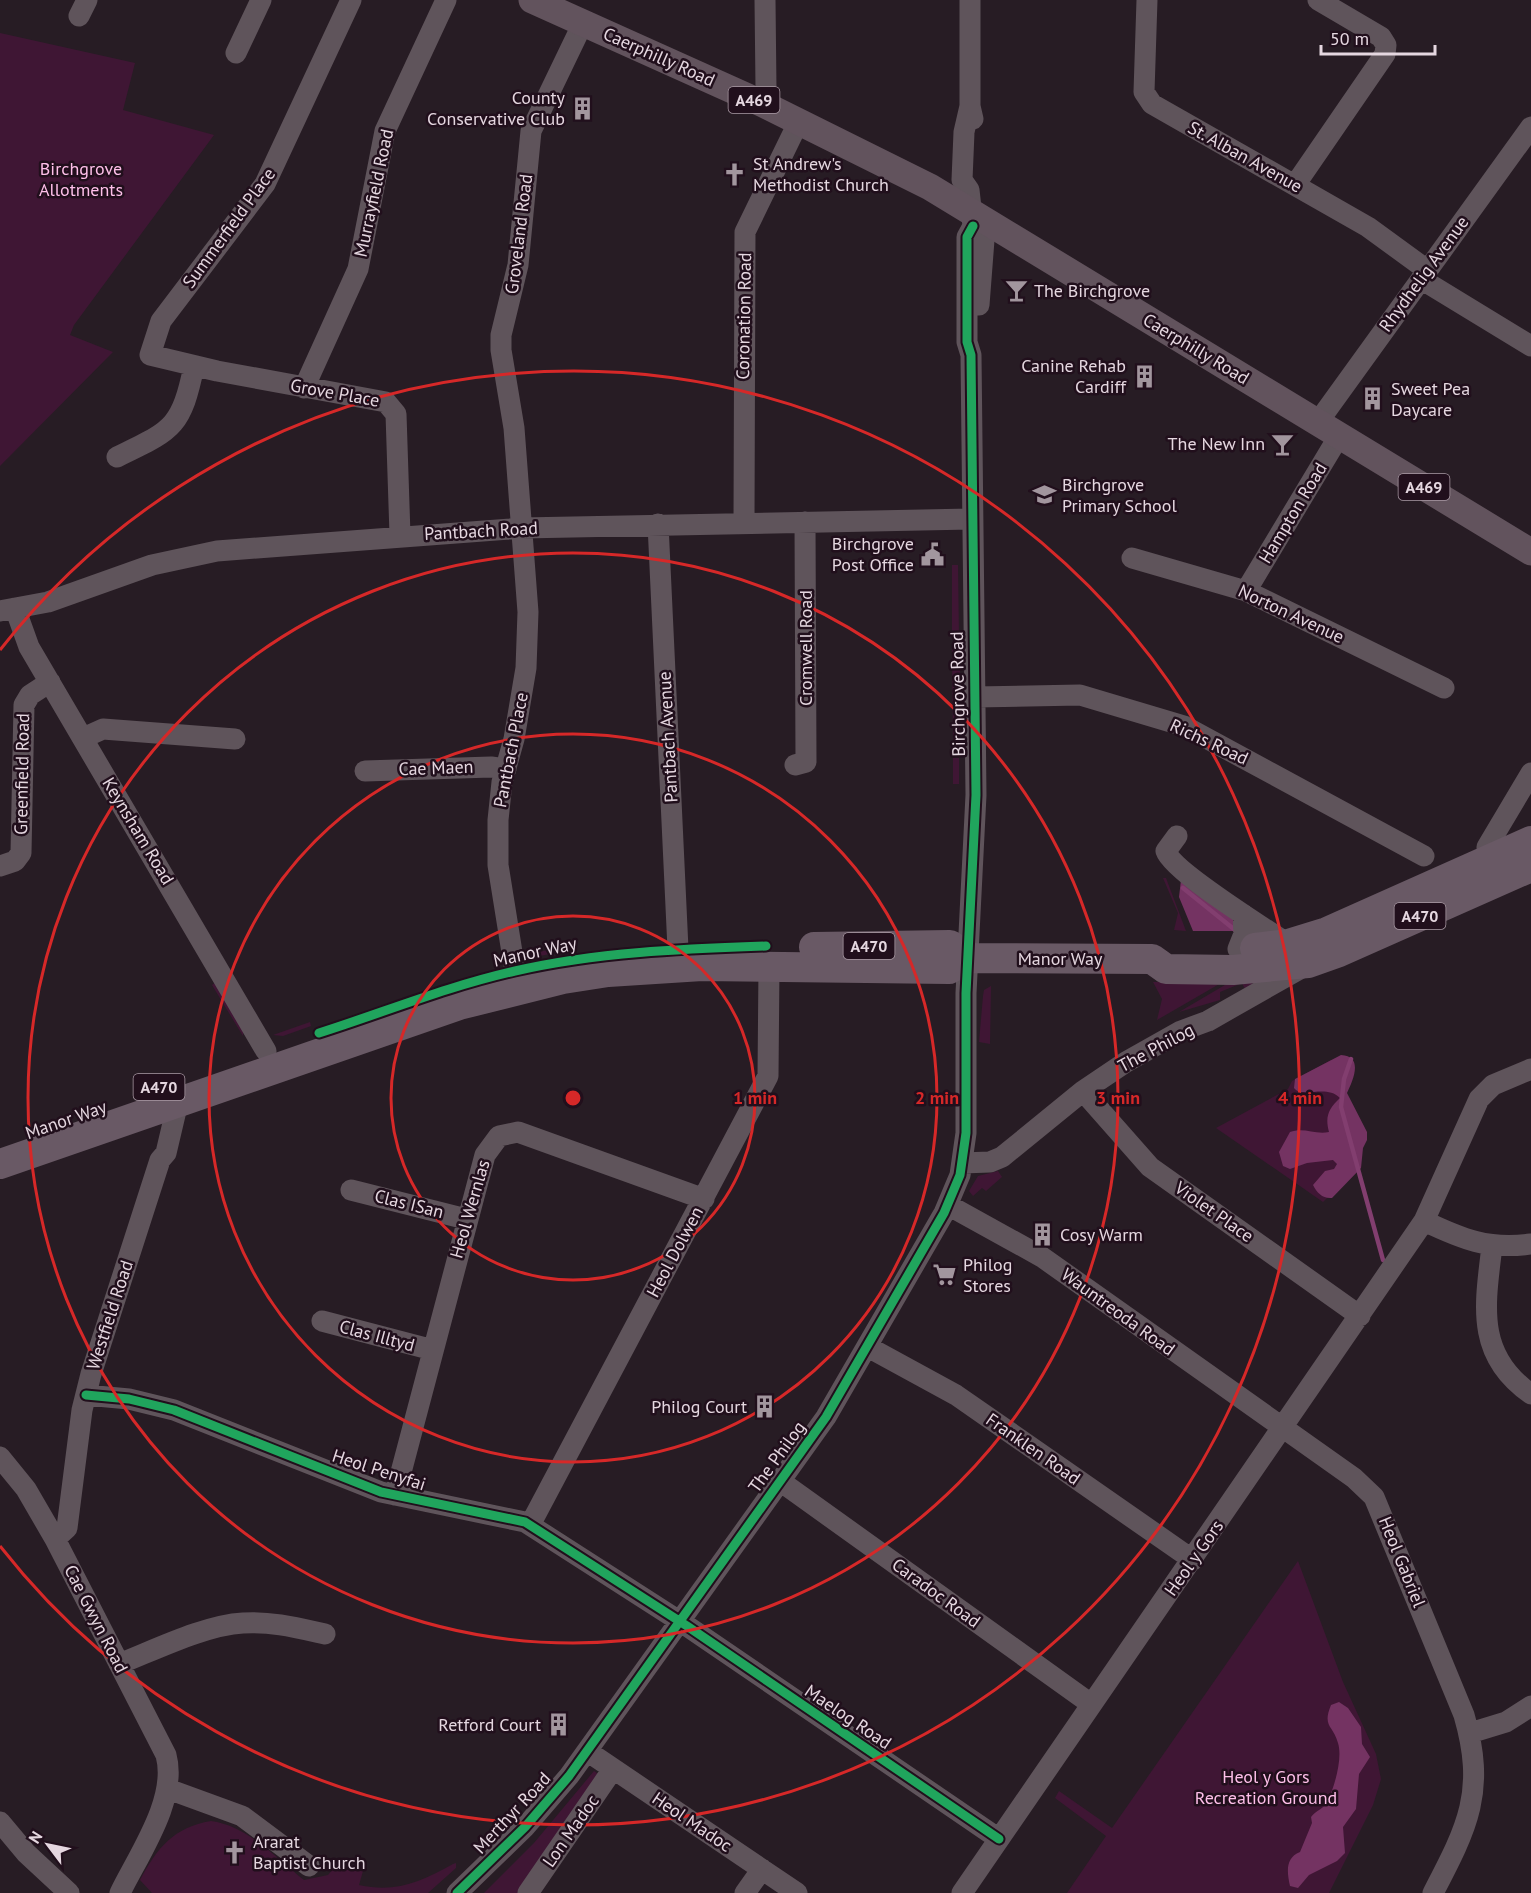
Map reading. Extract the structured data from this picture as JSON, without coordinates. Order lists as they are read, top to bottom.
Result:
{
  "streets": {
    "highway": ["A470", "Manor Way"],
    "main road": ["Caerphilly Road", "A469"],
    "street": [
      "St. Alban Avenue",
      "Murrayfield Road",
      "Summerfield Place",
      "Groveland Road",
      "Rhydhelig Avenue",
      "Coronation Road",
      "Grove Place",
      "Hampton Road",
      "Pantbach Road",
      "Norton Avenue",
      "Cromwell Road",
      "Birchgrove Road",
      "Pantbach Avenue",
      "Richs Road",
      "Pantbach Place",
      "Cae Maen",
      "Greenfield Road",
      "Keynsham Road",
      "The Philog",
      "Clas ISan",
      "Heol Wernlas",
      "Violet Place",
      "Heol Dolwen",
      "Wauntreoda Road",
      "Westfield Road",
      "Clas Illtyd",
      "Franklen Road",
      "Heol Penyfai",
      "Heol y Gors",
      "Heol Gabriel",
      "Caradoc Road",
      "Cae Gwyn Road",
      "Maelog Road",
      "Merthyr Road",
      "Heol Madoc",
      "Lon Madoc"
    ]
  },
  "crossings": [
    ["Caerphilly Road", "Groveland Road"],
    ["Caerphilly Road", "Rhydhelig Avenue"],
    ["Caerphilly Road", "Coronation Road"],
    ["Caerphilly Road", "Hampton Road"],
    ["Caerphilly Road", "Birchgrove Road"],
    ["St. Alban Avenue", "Rhydhelig Avenue"],
    ["Murrayfield Road", "Grove Place"],
    ["Summerfield Place", "Grove Place"],
    ["Groveland Road", "Pantbach Road"],
    ["Groveland Road", "Pantbach Place"],
    ["Rhydhelig Avenue", "Hampton Road"],
    ["Coronation Road", "Pantbach Road"],
    ["Grove Place", "Pantbach Road"],
    ["Hampton Road", "Norton Avenue"],
    ["Pantbach Road", "Cromwell Road"],
    ["Pantbach Road", "Birchgrove Road"],
    ["Pantbach Road", "Pantbach Avenue"],
    ["Pantbach Road", "Pantbach Place"],
    ["Pantbach Road", "Keynsham Road"],
    ["Birchgrove Road", "Richs Road"],
    ["Birchgrove Road", "Manor Way"],
    ["Birchgrove Road", "The Philog"],
    ["Pantbach Avenue", "Manor Way"],
    ["Pantbach Place", "Cae Maen"],
    ["Pantbach Place", "Manor Way"],
    ["Greenfield Road", "Keynsham Road"],
    ["Keynsham Road", "Manor Way"],
    ["A470", "Manor Way"],
    ["A470", "The Philog"],
    ["Manor Way", "The Philog"],
    ["Manor Way", "Heol Dolwen"],
    ["Manor Way", "Westfield Road"],
    ["The Philog", "Violet Place"],
    ["The Philog", "Wauntreoda Road"],
    ["The Philog", "Franklen Road"],
    ["The Philog", "Heol Penyfai"],
    ["The Philog", "Caradoc Road"],
    ["The Philog", "Maelog Road"],
    ["The Philog", "Merthyr Road"],
    ["The Philog", "Heol Madoc"],
    ["Clas ISan", "Heol Wernlas"],
    ["Heol Wernlas", "Heol Dolwen"],
    ["Heol Wernlas", "Clas Illtyd"],
    ["Heol Wernlas", "Heol Penyfai"],
    ["Violet Place", "Heol y Gors"],
    ["Heol Dolwen", "Heol Penyfai"],
    ["Wauntreoda Road", "Heol y Gors"],
    ["Wauntreoda Road", "Heol Gabriel"],
    ["Westfield Road", "Heol Penyfai"],
    ["Westfield Road", "Cae Gwyn Road"],
    ["Franklen Road", "Heol y Gors"],
    ["Heol Penyfai", "Maelog Road"],
    ["Heol y Gors", "Heol Gabriel"],
    ["Heol y Gors", "Caradoc Road"],
    ["Heol y Gors", "Maelog Road"],
    ["Merthyr Road", "Heol Madoc"],
    ["Heol Madoc", "Lon Madoc"]
  ],
  "parks": ["Birchgrove Allotments", "Heol y Gors Recreation Ground"],
  "places": {
    "building": [
      "County Conservative Club",
      "Canine Rehab Cardiff",
      "Sweet Pea Daycare",
      "Cosy Warm",
      "Philog Court",
      "Retford Court"
    ],
    "church": ["St Andrew's Methodist Church", "Ararat Baptist Church"],
    "bar": ["The Birchgrove", "The New Inn"],
    "school or university": ["Birchgrove Primary School"],
    "public building": ["Birchgrove Post Office"],
    "supermarket": ["Philog Stores"]
  },
  "scale_bar": "50 m",
  "north": "top left",
  "rings": [
    "1 min",
    "2 min",
    "3 min",
    "4 min"
  ]
}
